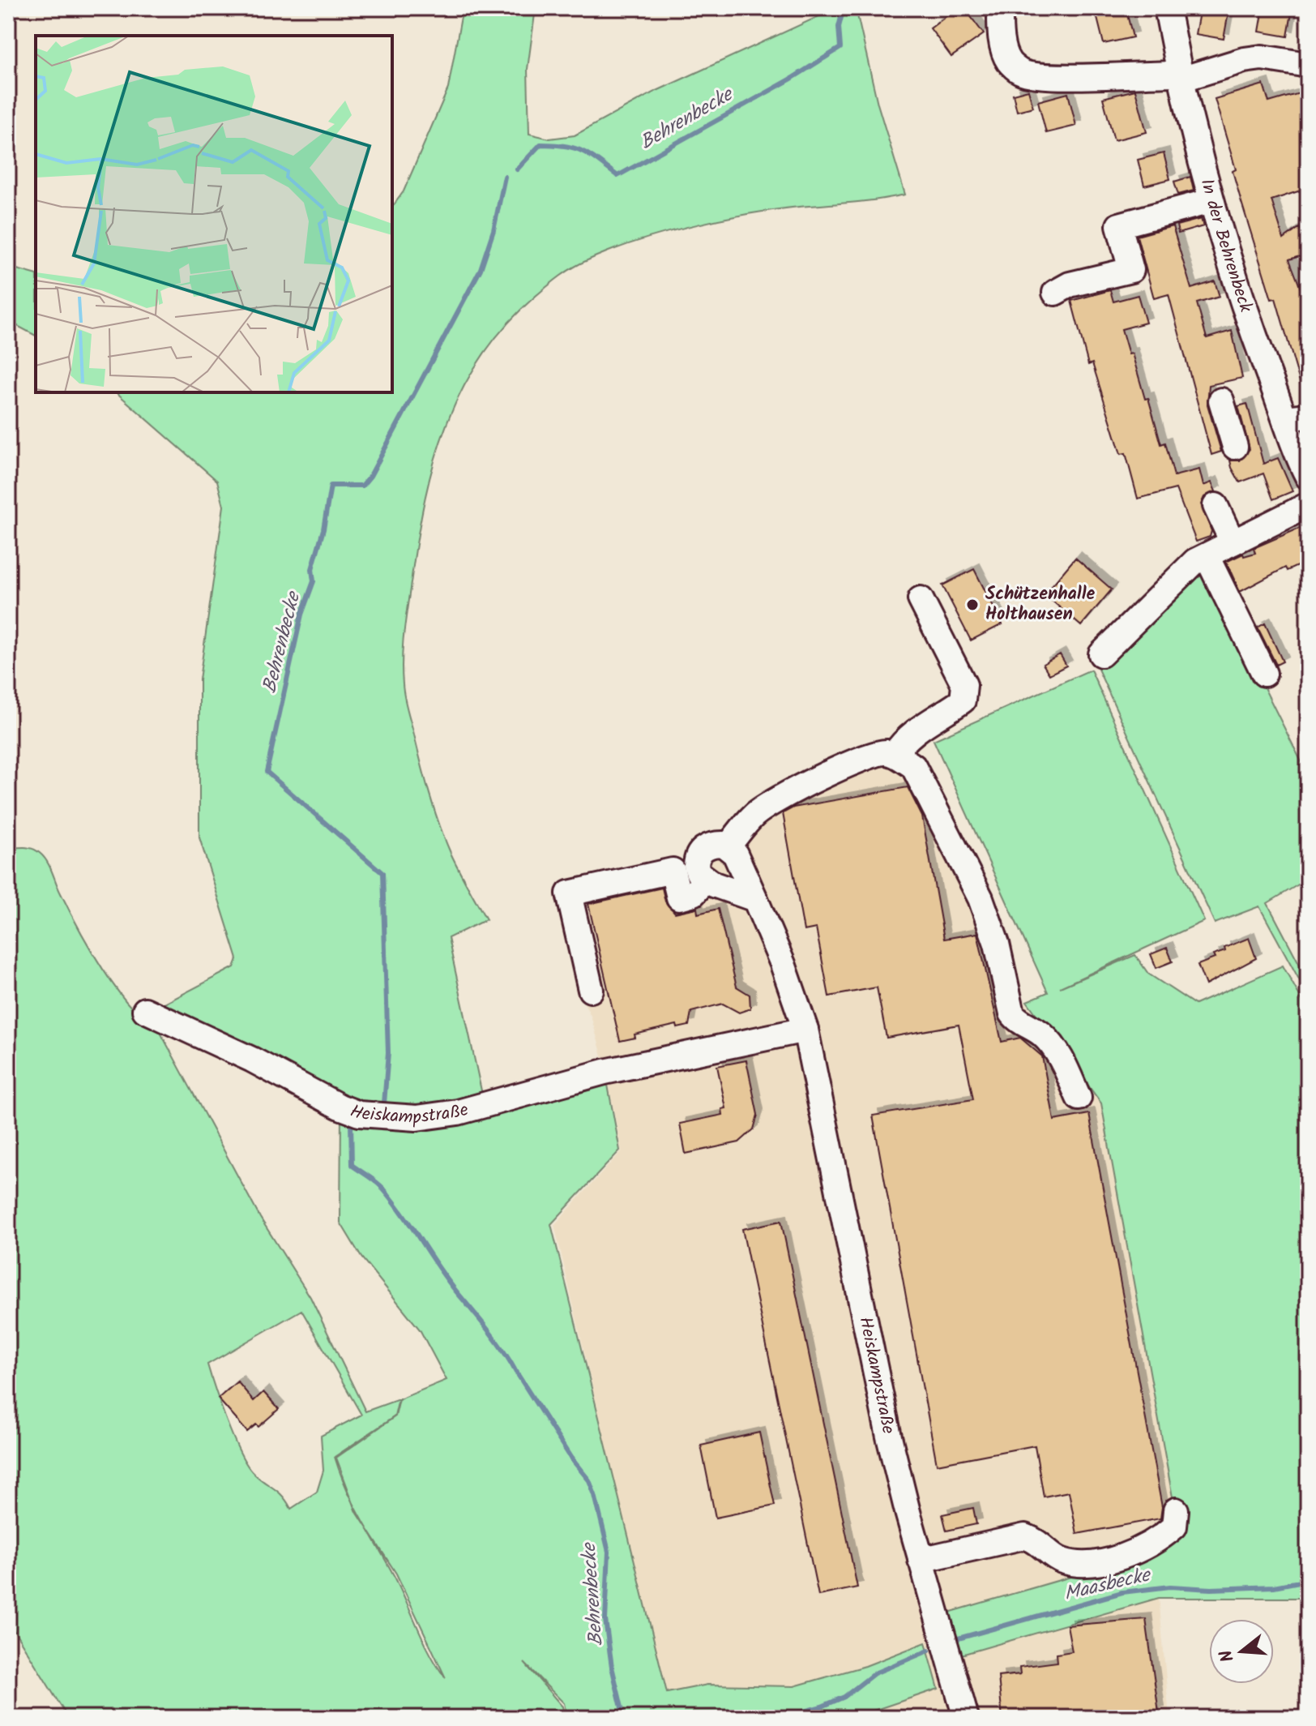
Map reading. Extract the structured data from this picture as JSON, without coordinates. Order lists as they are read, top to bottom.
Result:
{
  "streets": {
    "street": ["In der Behrenbeck", "Heiskampstraße"]
  },
  "water": ["Behrenbecke", "Maasbecke"],
  "places": ["Schützenhalle Holthausen"],
  "north": "left"
}
